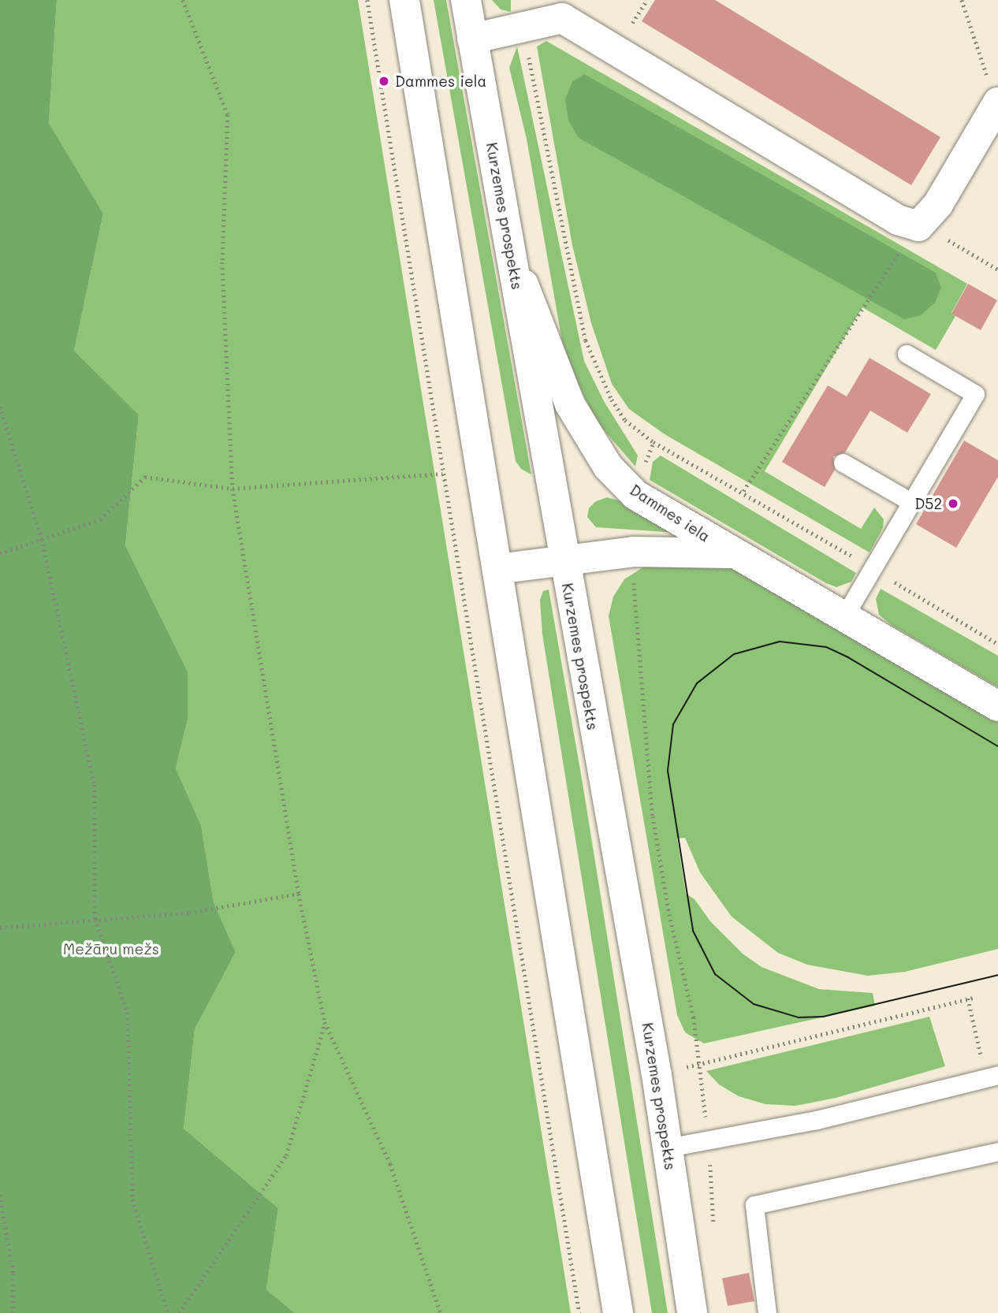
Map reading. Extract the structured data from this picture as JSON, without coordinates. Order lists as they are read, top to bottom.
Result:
{
  "streets": {
    "main road": ["Kurzemes prospekts", "Dammes iela"]
  },
  "crossings": [
    ["Kurzemes prospekts", "Dammes iela"]
  ],
  "parks": ["Mežāru mežs"],
  "places": ["Dammes iela", "D52"]
}
